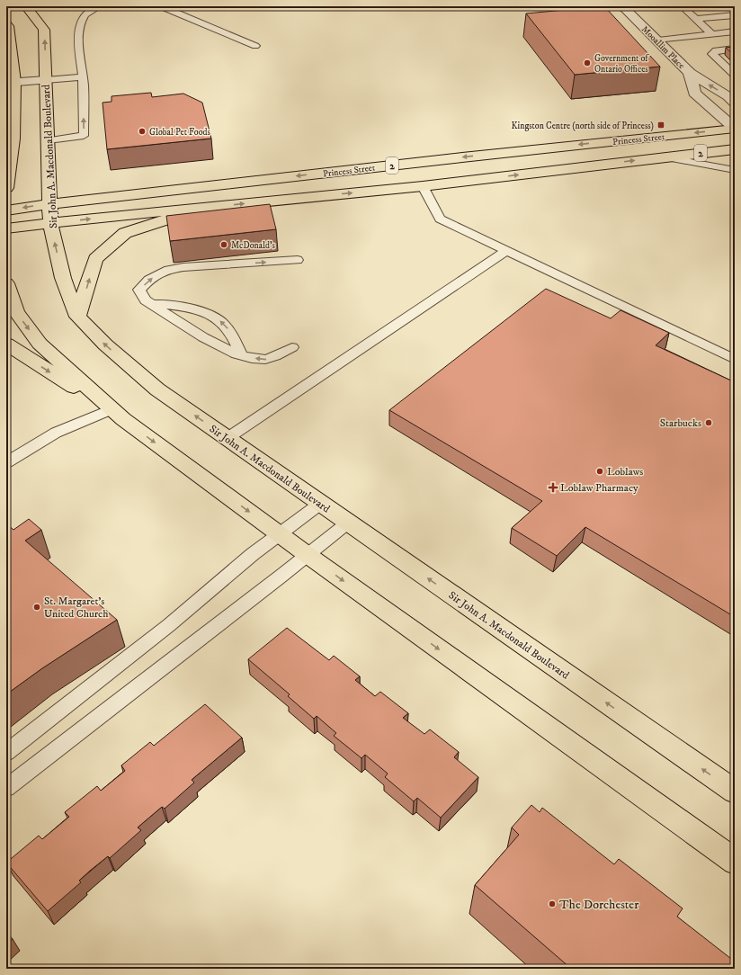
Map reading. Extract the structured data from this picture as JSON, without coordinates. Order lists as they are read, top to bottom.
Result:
{
  "streets": {
    "main road": ["Princess Street", "2", "Sir John A. Macdonald Boulevard"],
    "street": ["Mooallim Place"]
  },
  "crossings": [
    ["Mooallim Place", "Princess Street"],
    ["Princess Street", "Sir John A. Macdonald Boulevard"]
  ],
  "places": {
    "other": [
      "Government of Ontario Offices",
      "Global Pet Foods",
      "McDonald's",
      "Starbucks",
      "Loblaws",
      "St. Margaret's United Church",
      "The Dorchester"
    ],
    "transit": ["Kingston Centre (north side of Princess)"],
    "health": ["Loblaw Pharmacy"]
  }
}
